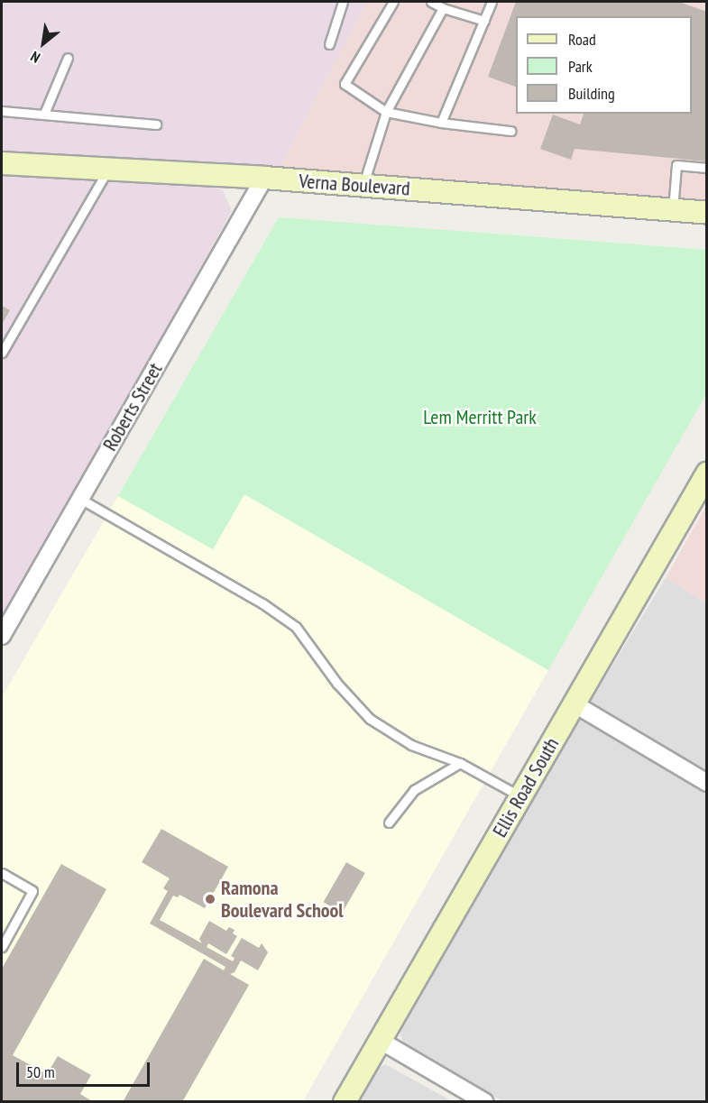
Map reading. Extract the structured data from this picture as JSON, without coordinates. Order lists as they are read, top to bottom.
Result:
{
  "streets": {
    "street": ["Verna Boulevard", "Roberts Street", "Ellis Road South"]
  },
  "crossings": [
    ["Verna Boulevard", "Roberts Street"]
  ],
  "parks": ["Lem Merritt Park"],
  "places": ["Ramona Boulevard School"],
  "legend": ["Road", "Park", "Building"],
  "scale_bar": "50 m",
  "north": "bottom left"
}
